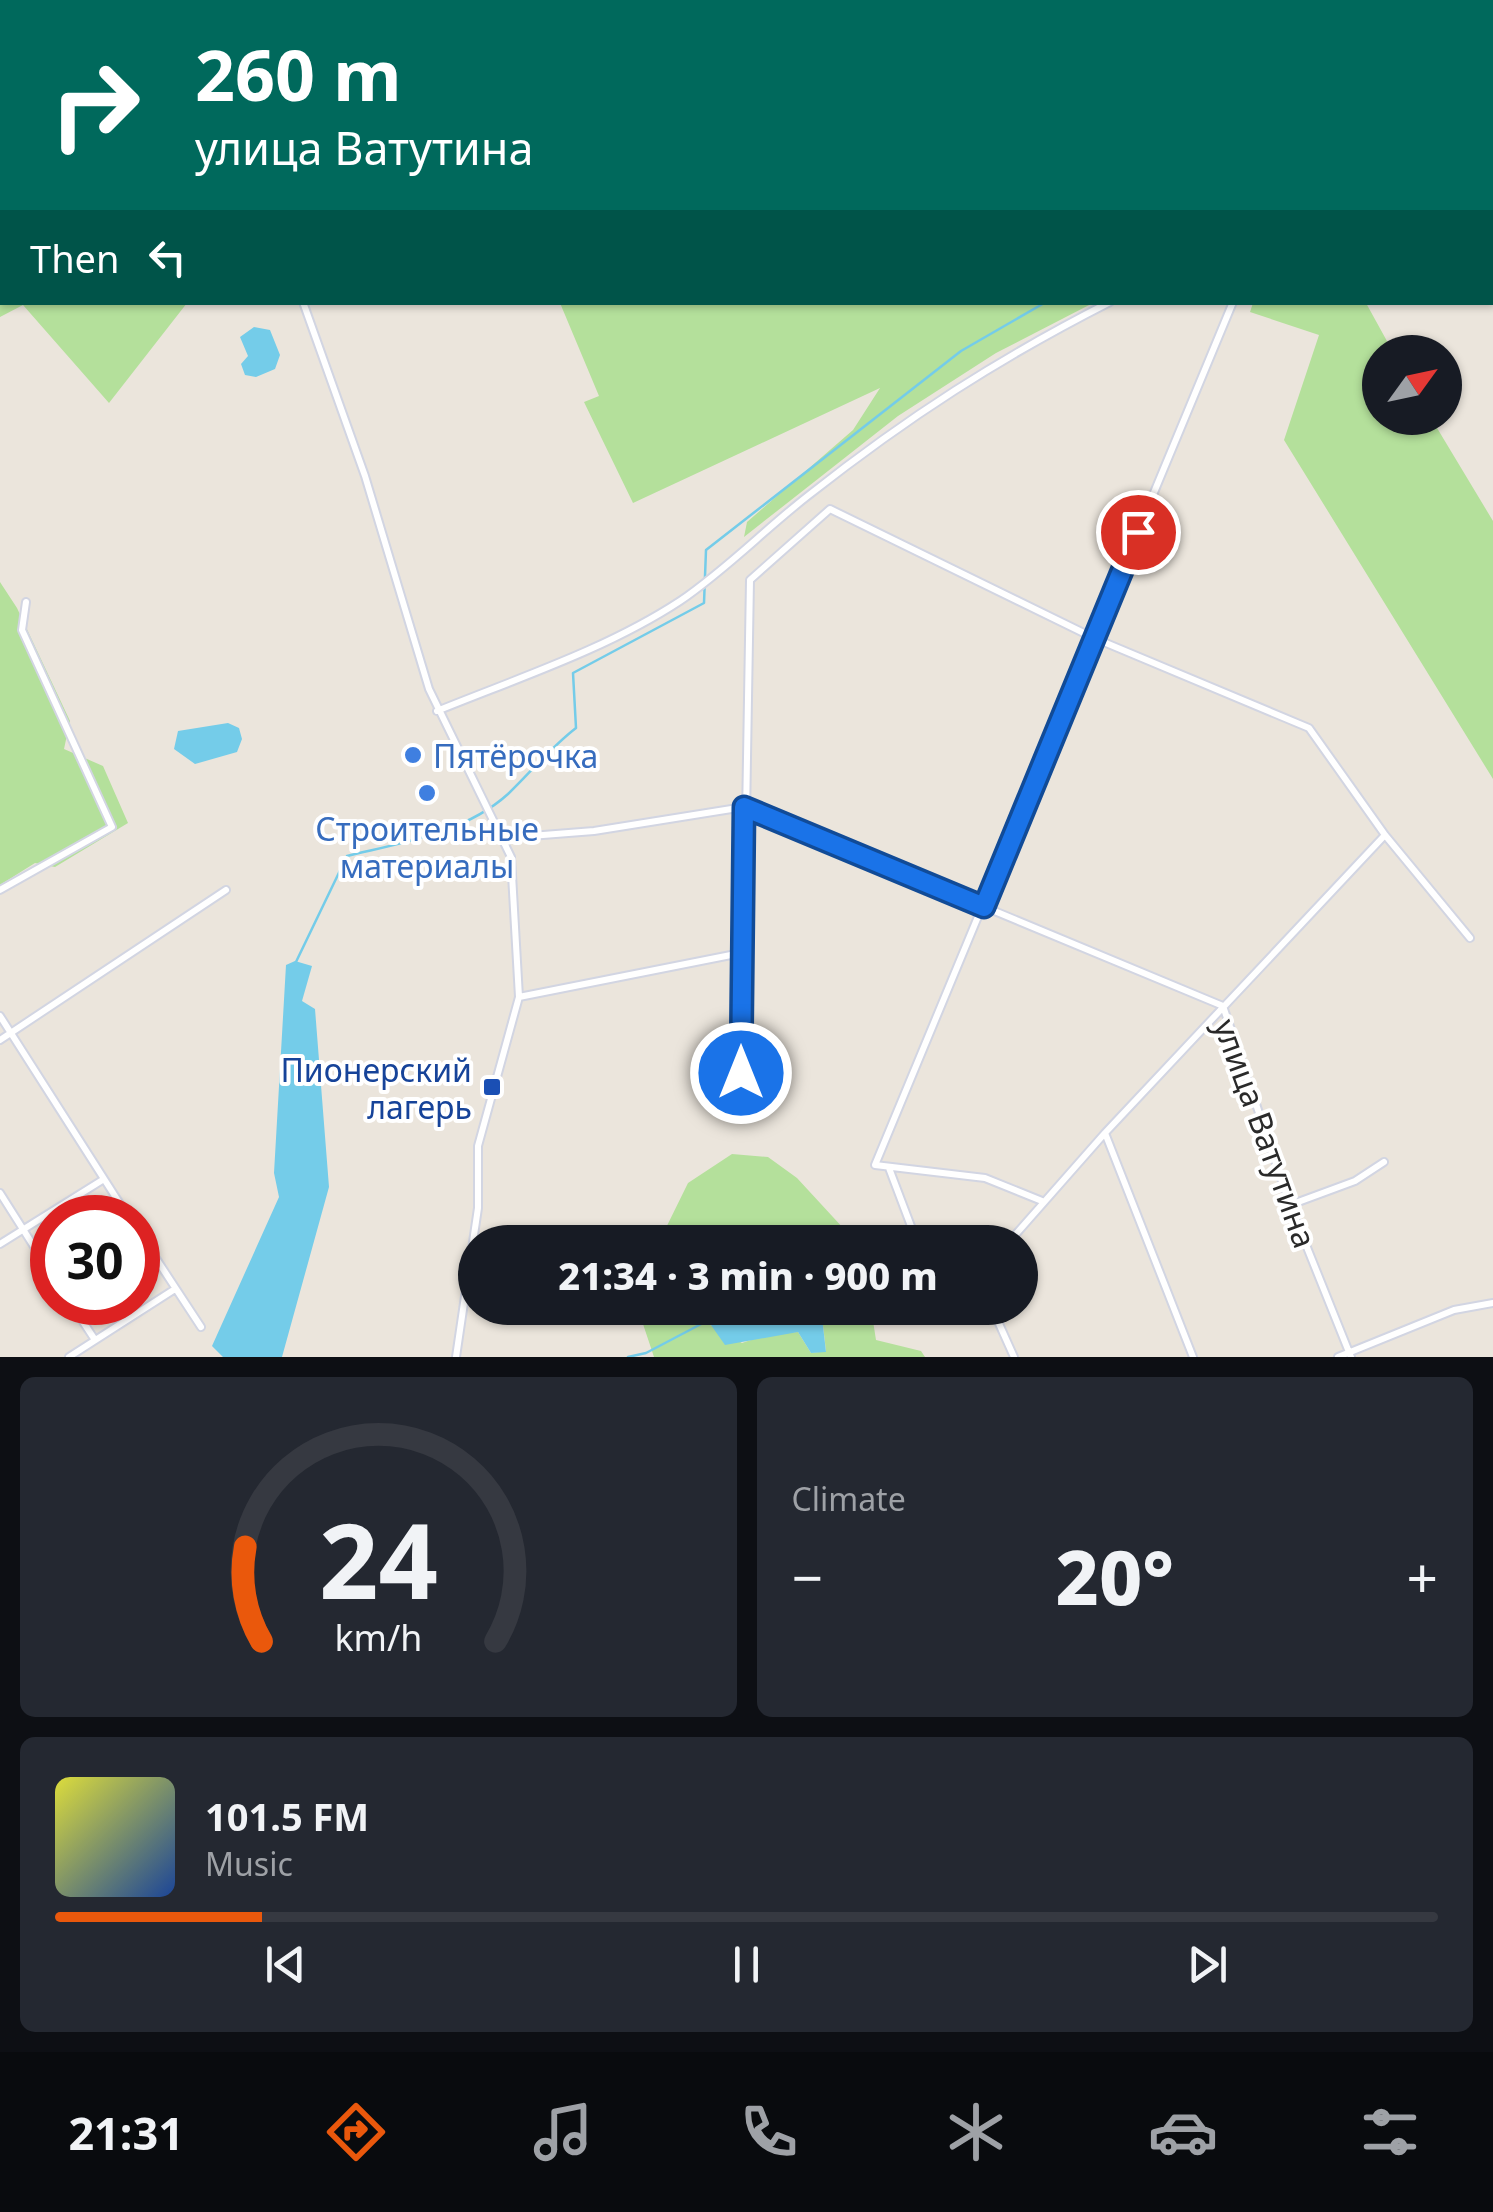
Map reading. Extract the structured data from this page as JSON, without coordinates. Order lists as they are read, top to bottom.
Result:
{
  "streets": {
    "street": ["улица Ватутина"]
  },
  "places": {
    "other": ["Пятёрочка", "Строительные материалы"],
    "transit": ["Пионерский лагерь"]
  },
  "north": "top right",
  "page": {
    "turn": ["260 m", "улица Ватутина"],
    "then": "Then",
    "limit": "30",
    "trip": "21:34 · 3 min · 900 m",
    "tile": "Climate",
    "heat": ["−", "20°", "+"],
    "song": ["101.5 FM", "Music"],
    "tabs": "21:31",
    "gauge": ["24", "km/h"]
  }
}
